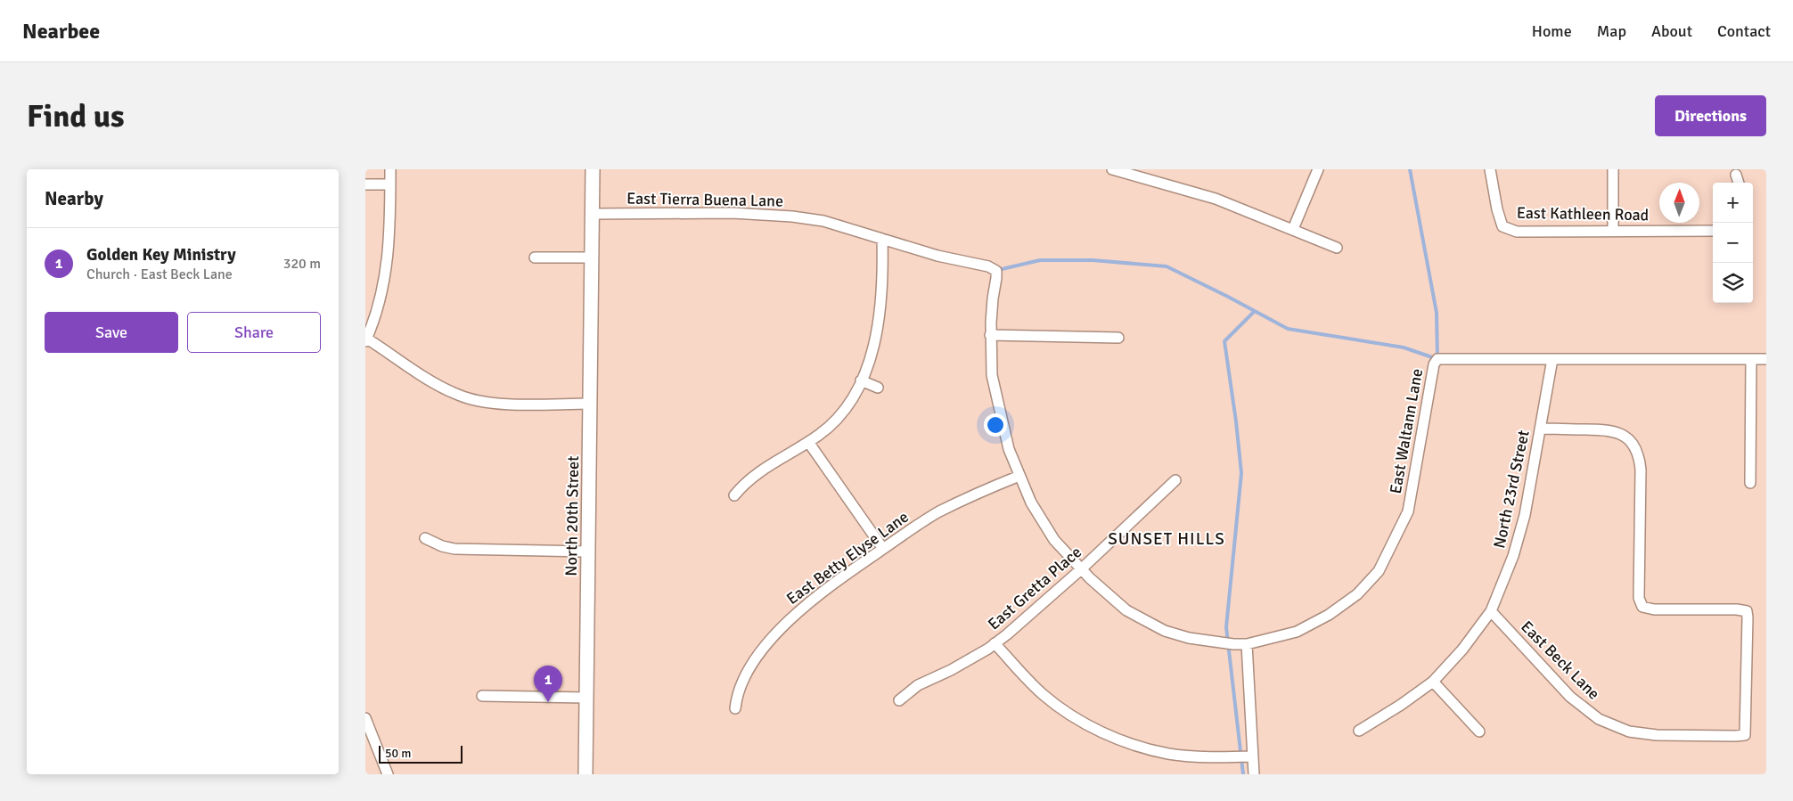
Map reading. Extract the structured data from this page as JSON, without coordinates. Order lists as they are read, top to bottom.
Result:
{
  "streets": {
    "street": [
      "East Tierra Buena Lane",
      "East Kathleen Road",
      "East Waltann Lane",
      "North 23rd Street",
      "North 20th Street",
      "East Betty Elyse Lane",
      "East Gretta Place",
      "East Beck Lane"
    ]
  },
  "crossings": [
    ["East Tierra Buena Lane", "North 20th Street"],
    ["East Waltann Lane", "North 23rd Street"],
    ["North 23rd Street", "East Beck Lane"]
  ],
  "districts": ["SUNSET HILLS"],
  "scale_bar": "50 m",
  "north": "top",
  "page": {
    "header": "Nearbee",
    "nav": [
      "Home",
      "Map",
      "About",
      "Contact"
    ],
    "buttons": [
      "Directions",
      ["Save", "Share"]
    ],
    "title": "Find us",
    "heading": "Nearby",
    "map_buttons": ["+", "−"],
    "list": [
      {
        "mark": "1",
        "name": "Golden Key Ministry",
        "note": "Church · East Beck Lane",
        "value": "320 m"
      }
    ],
    "pins": "1",
    "scale": "50 m"
  }
}
